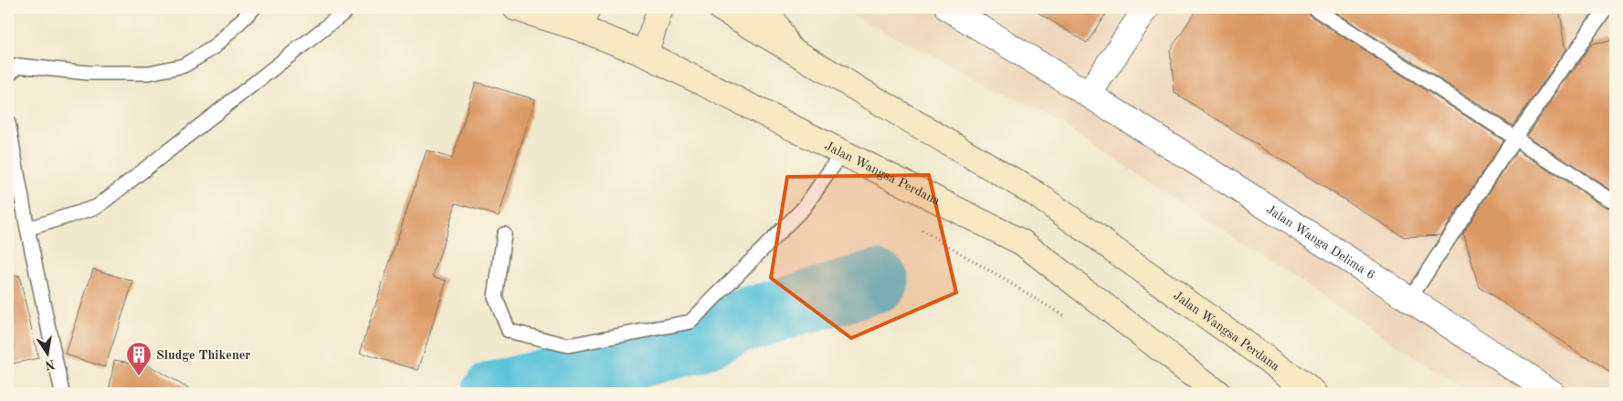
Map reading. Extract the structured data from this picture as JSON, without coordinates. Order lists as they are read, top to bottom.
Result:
{
  "streets": {
    "main road": ["Jalan Wangsa Perdana"],
    "street": ["Jalan Wanga Delima 6"]
  },
  "places": {
    "building": ["Sludge Thikener"]
  },
  "north": "bottom"
}
